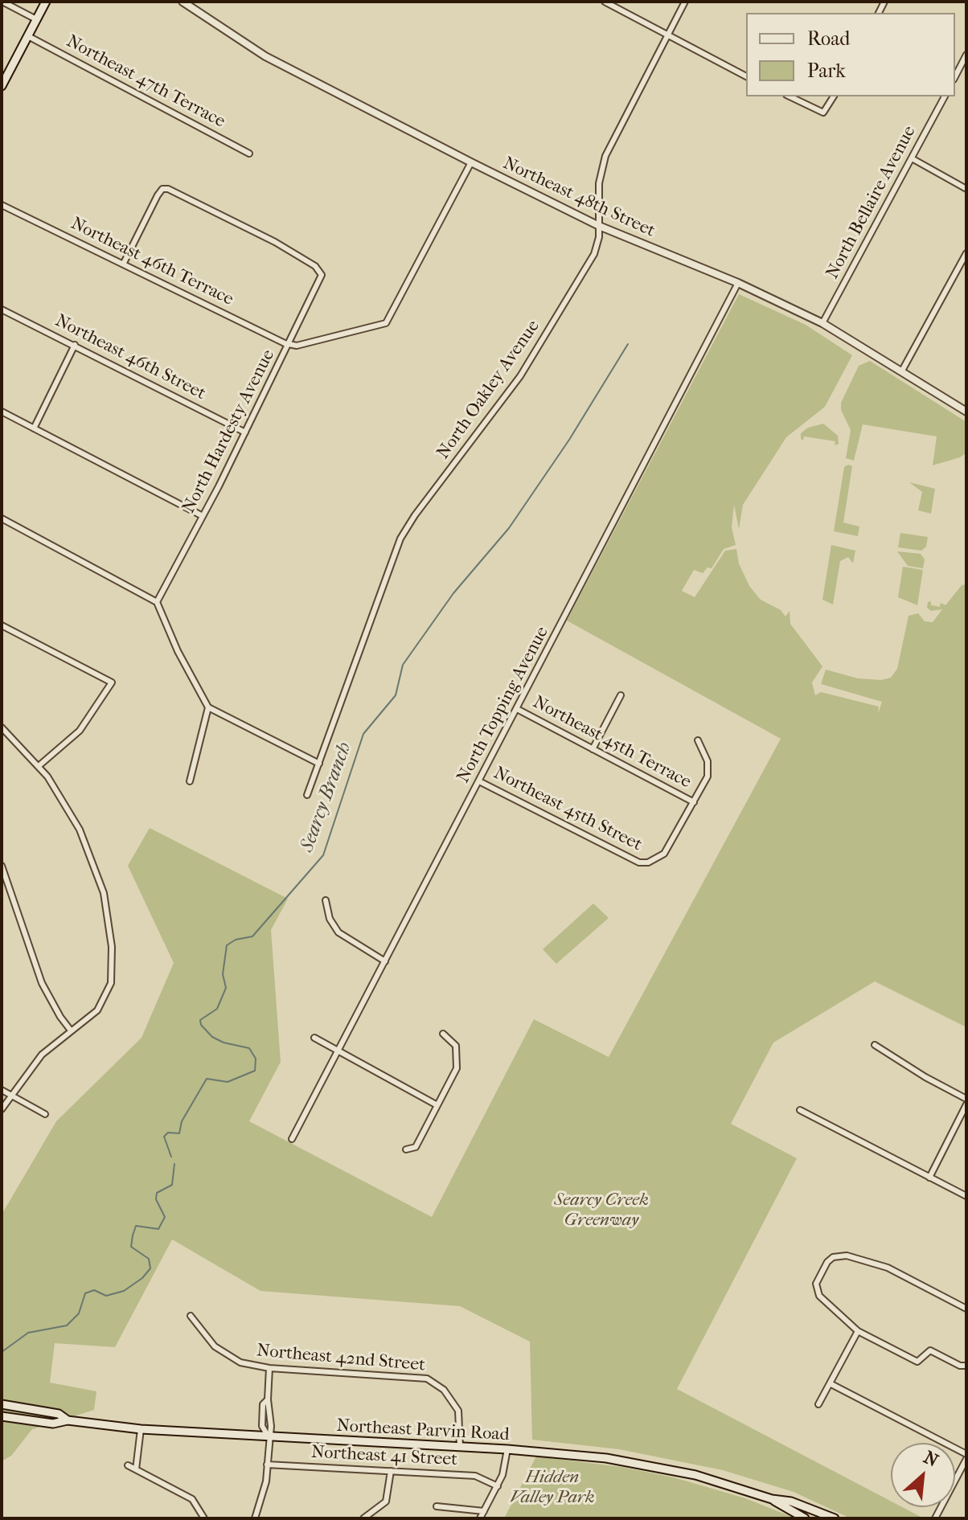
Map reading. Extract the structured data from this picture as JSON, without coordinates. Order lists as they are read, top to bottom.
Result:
{
  "streets": {
    "main road": ["Northeast Parvin Road"],
    "street": [
      "Northeast 47th Terrace",
      "Northeast 48th Street",
      "North Bellaire Avenue",
      "Northeast 46th Terrace",
      "Northeast 46th Street",
      "North Oakley Avenue",
      "North Hardesty Avenue",
      "North Topping Avenue",
      "Northeast 45th Terrace",
      "Northeast 45th Street",
      "Northeast 42nd Street",
      "Northeast 41 Street"
    ]
  },
  "crossings": [
    ["Northeast 48th Street", "North Bellaire Avenue"],
    ["Northeast 48th Street", "North Oakley Avenue"],
    ["Northeast 48th Street", "North Topping Avenue"],
    ["Northeast 46th Terrace", "North Hardesty Avenue"],
    ["Northeast 46th Street", "North Hardesty Avenue"],
    ["North Topping Avenue", "Northeast 45th Terrace"],
    ["North Topping Avenue", "Northeast 45th Street"],
    ["Northeast 45th Terrace", "Northeast 45th Street"],
    ["Northeast 42nd Street", "Northeast Parvin Road"]
  ],
  "water": ["Searcy Branch"],
  "parks": ["Searcy Creek Greenway", "Hidden Valley Park"],
  "legend": ["Road", "Park"],
  "north": "top right"
}
